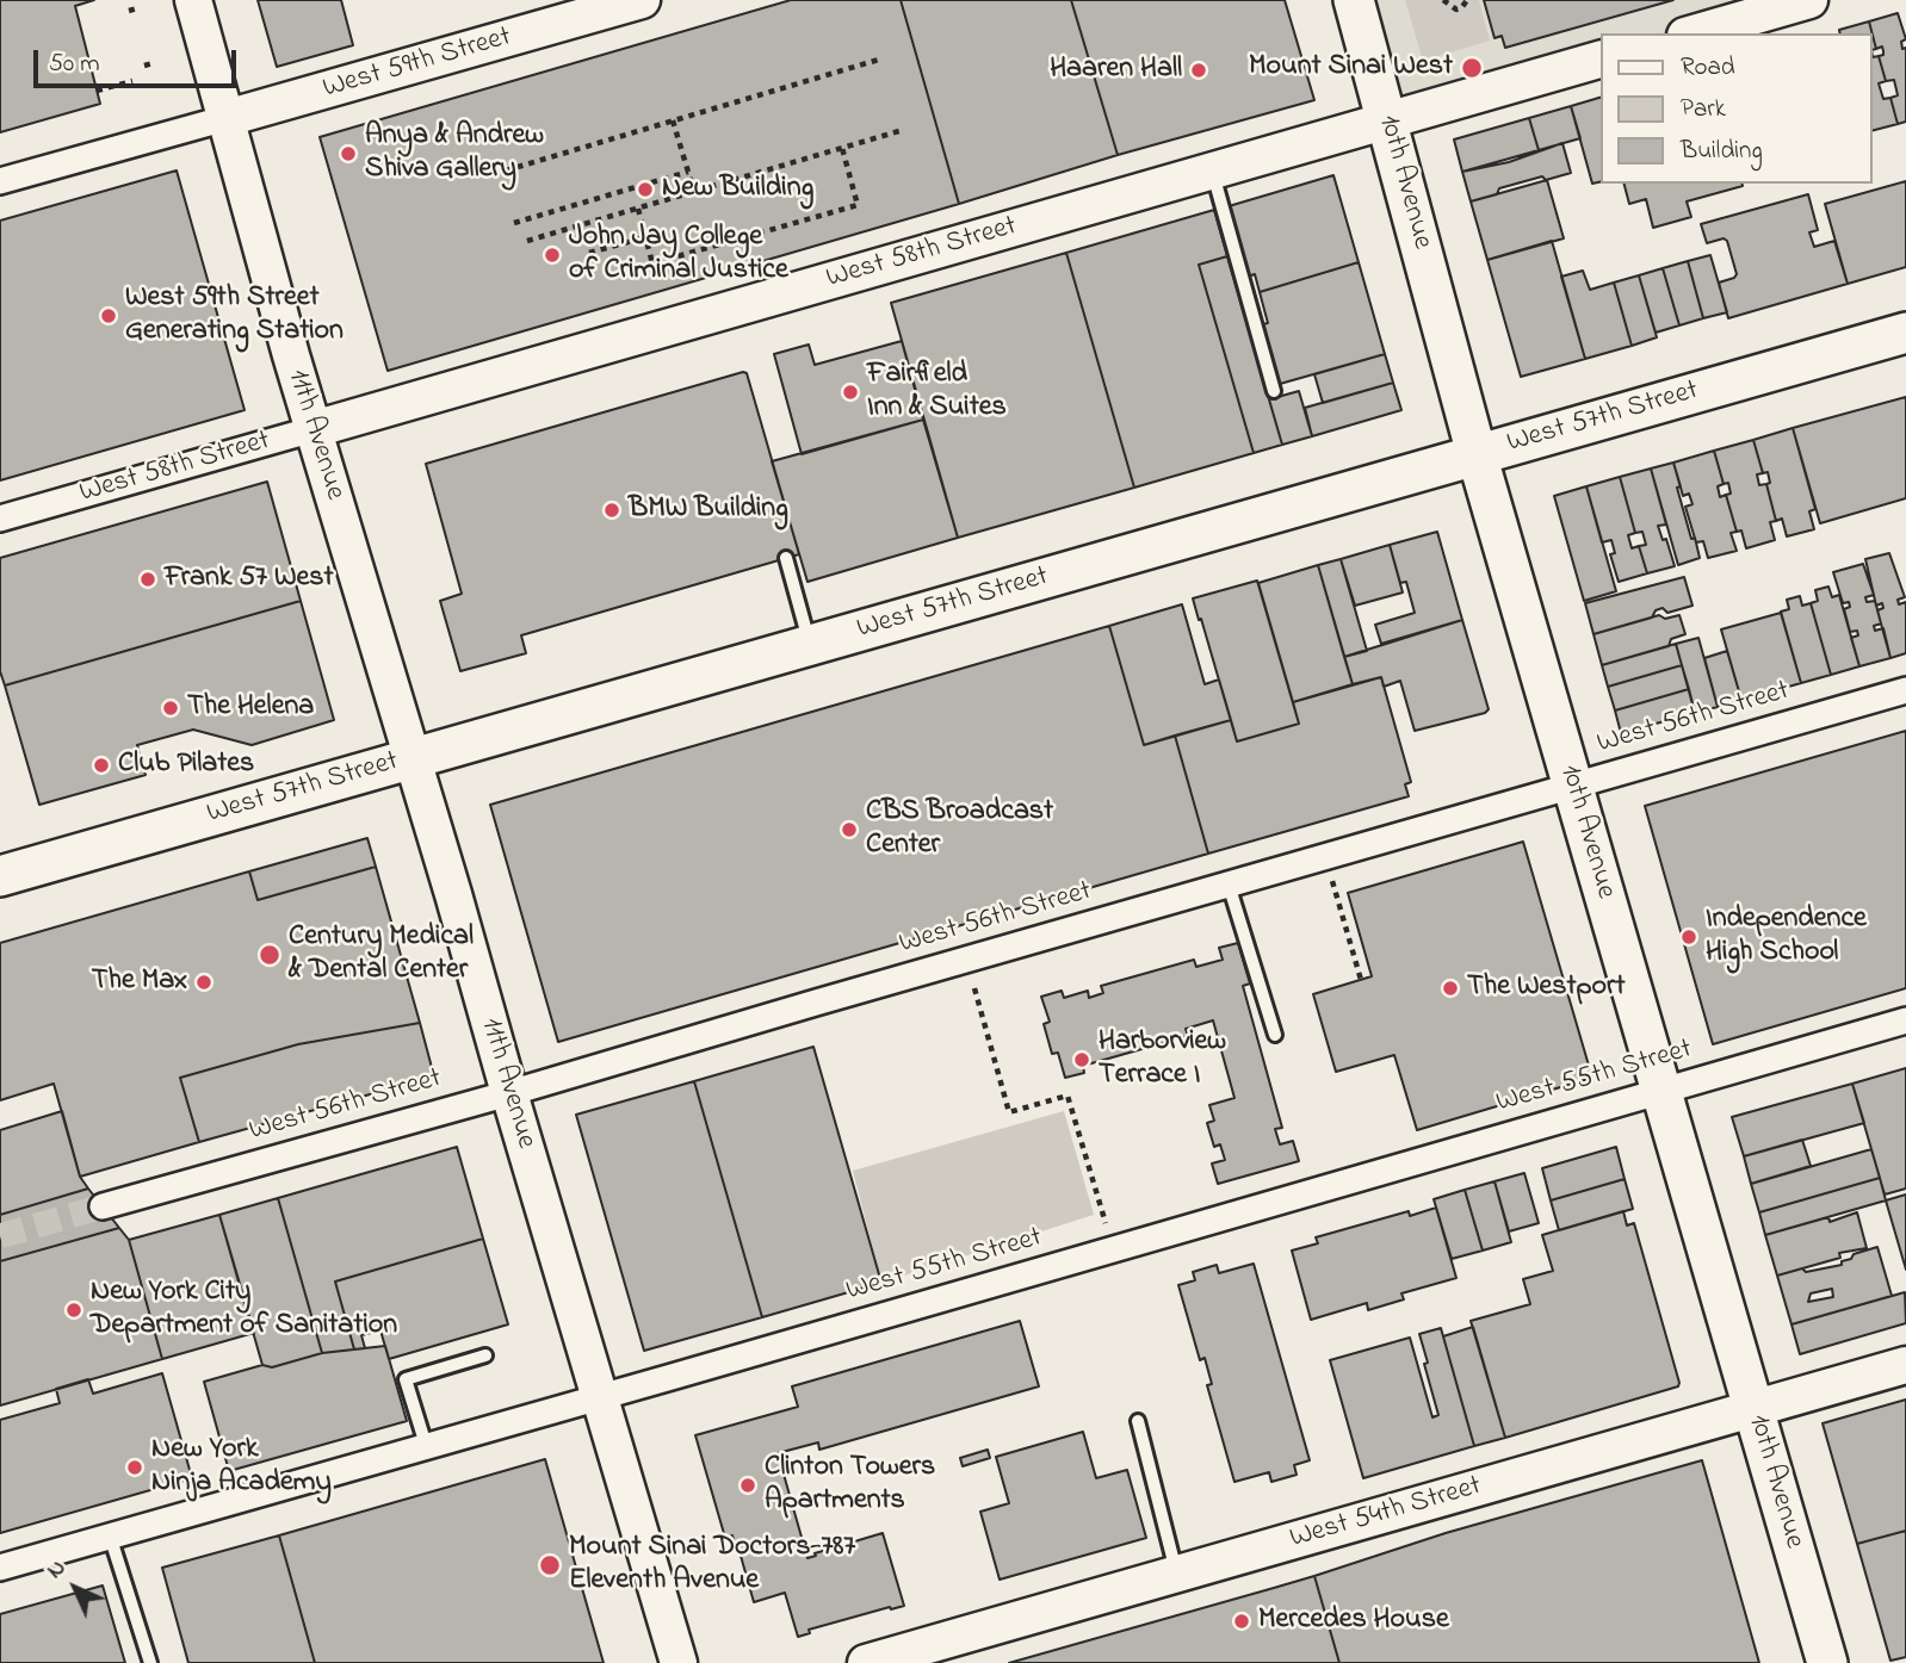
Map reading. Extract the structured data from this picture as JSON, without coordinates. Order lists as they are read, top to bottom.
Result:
{
  "streets": {
    "main road": [
      "West 59th Street",
      "10th Avenue",
      "West 58th Street",
      "West 57th Street",
      "11th Avenue",
      "West 54th Street"
    ],
    "street": ["West 56th Street", "West 55th Street"]
  },
  "crossings": [
    ["West 59th Street", "11th Avenue"],
    ["10th Avenue", "West 58th Street"],
    ["10th Avenue", "West 57th Street"],
    ["10th Avenue", "West 56th Street"],
    ["10th Avenue", "West 55th Street"],
    ["10th Avenue", "West 54th Street"],
    ["West 58th Street", "11th Avenue"],
    ["West 57th Street", "11th Avenue"],
    ["11th Avenue", "West 56th Street"],
    ["11th Avenue", "West 55th Street"]
  ],
  "places": [
    "Mount Sinai West",
    "Haaren Hall",
    "Anya & Andrew Shiva Gallery",
    "New Building",
    "John Jay College of Criminal Justice",
    "West 59th Street Generating Station",
    "Fairfield Inn & Suites",
    "BMW Building",
    "Frank 57 West",
    "The Helena",
    "Club Pilates",
    "CBS Broadcast Center",
    "Independence High School",
    "Century Medical & Dental Center",
    "The Max",
    "The Westport",
    "Harborview Terrace I",
    "New York City Department of Sanitation",
    "New York Ninja Academy",
    "Clinton Towers Apartments",
    "Mount Sinai Doctors-787 Eleventh Avenue",
    "Mercedes House"
  ],
  "legend": ["Road", "Park", "Building"],
  "scale_bar": "50 m",
  "north": "top left"
}
